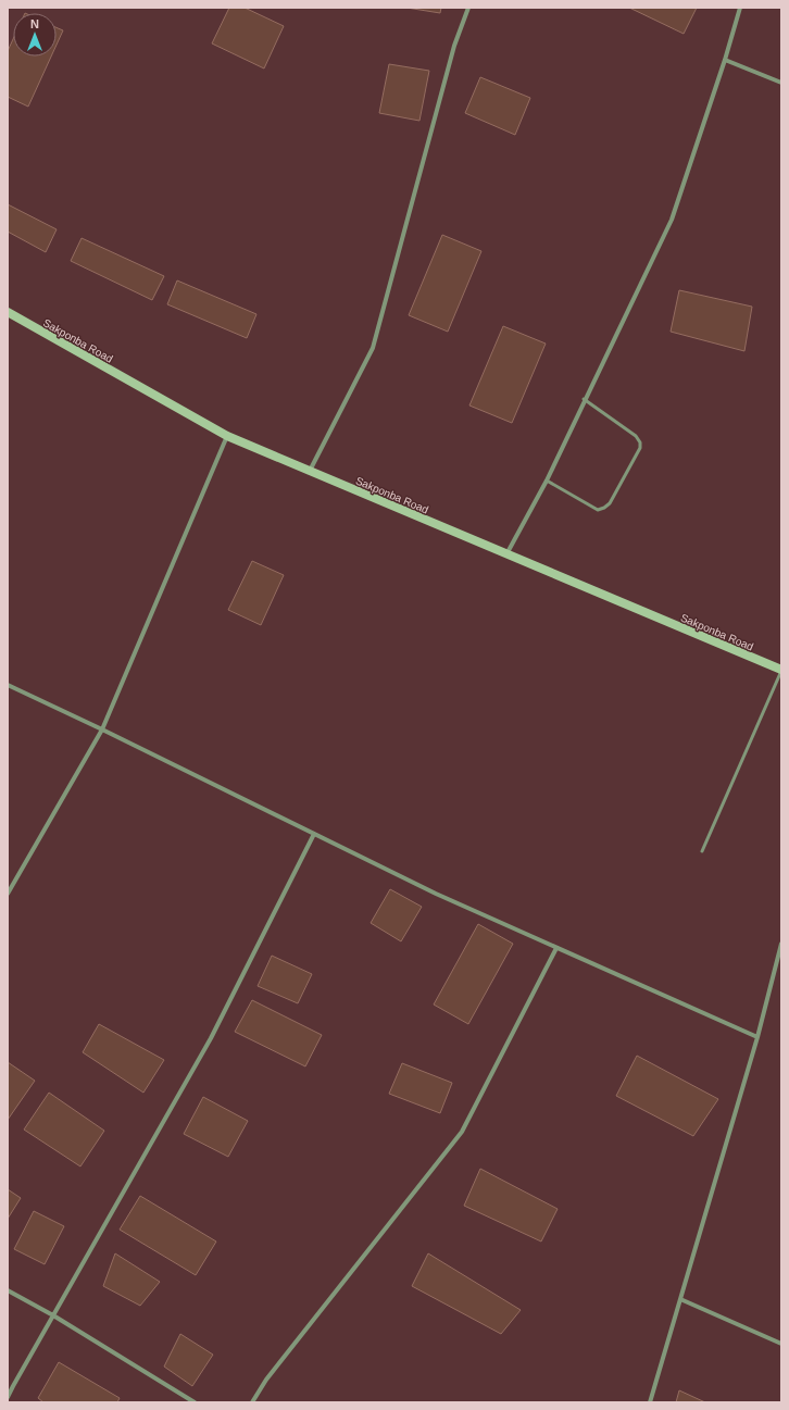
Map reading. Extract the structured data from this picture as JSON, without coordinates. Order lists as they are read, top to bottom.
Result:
{
  "streets": {
    "main road": ["Sakponba Road"]
  },
  "north": "top"
}
